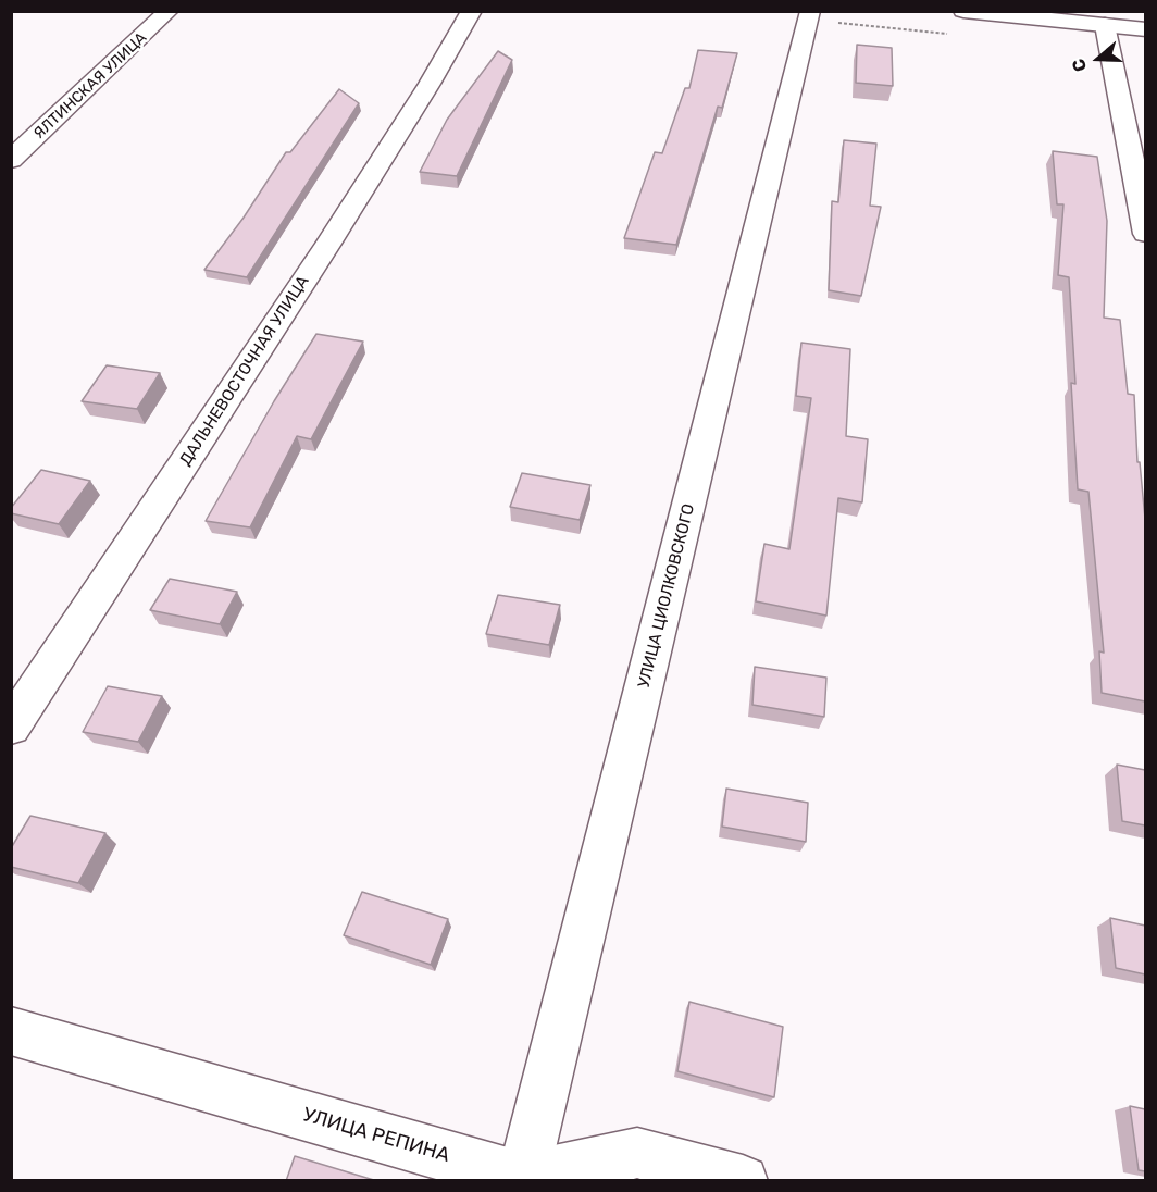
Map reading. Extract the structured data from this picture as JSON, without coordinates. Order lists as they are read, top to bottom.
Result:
{
  "streets": {
    "street": [
      "ЯЛТИНСКАЯ УЛИЦА",
      "ДАЛЬНЕВОСТОЧНАЯ УЛИЦА",
      "УЛИЦА ЦИОЛКОВСКОГО",
      "УЛИЦА РЕПИНА"
    ]
  },
  "crossings": [
    ["УЛИЦА ЦИОЛКОВСКОГО", "УЛИЦА РЕПИНА"]
  ],
  "north": "left"
}
